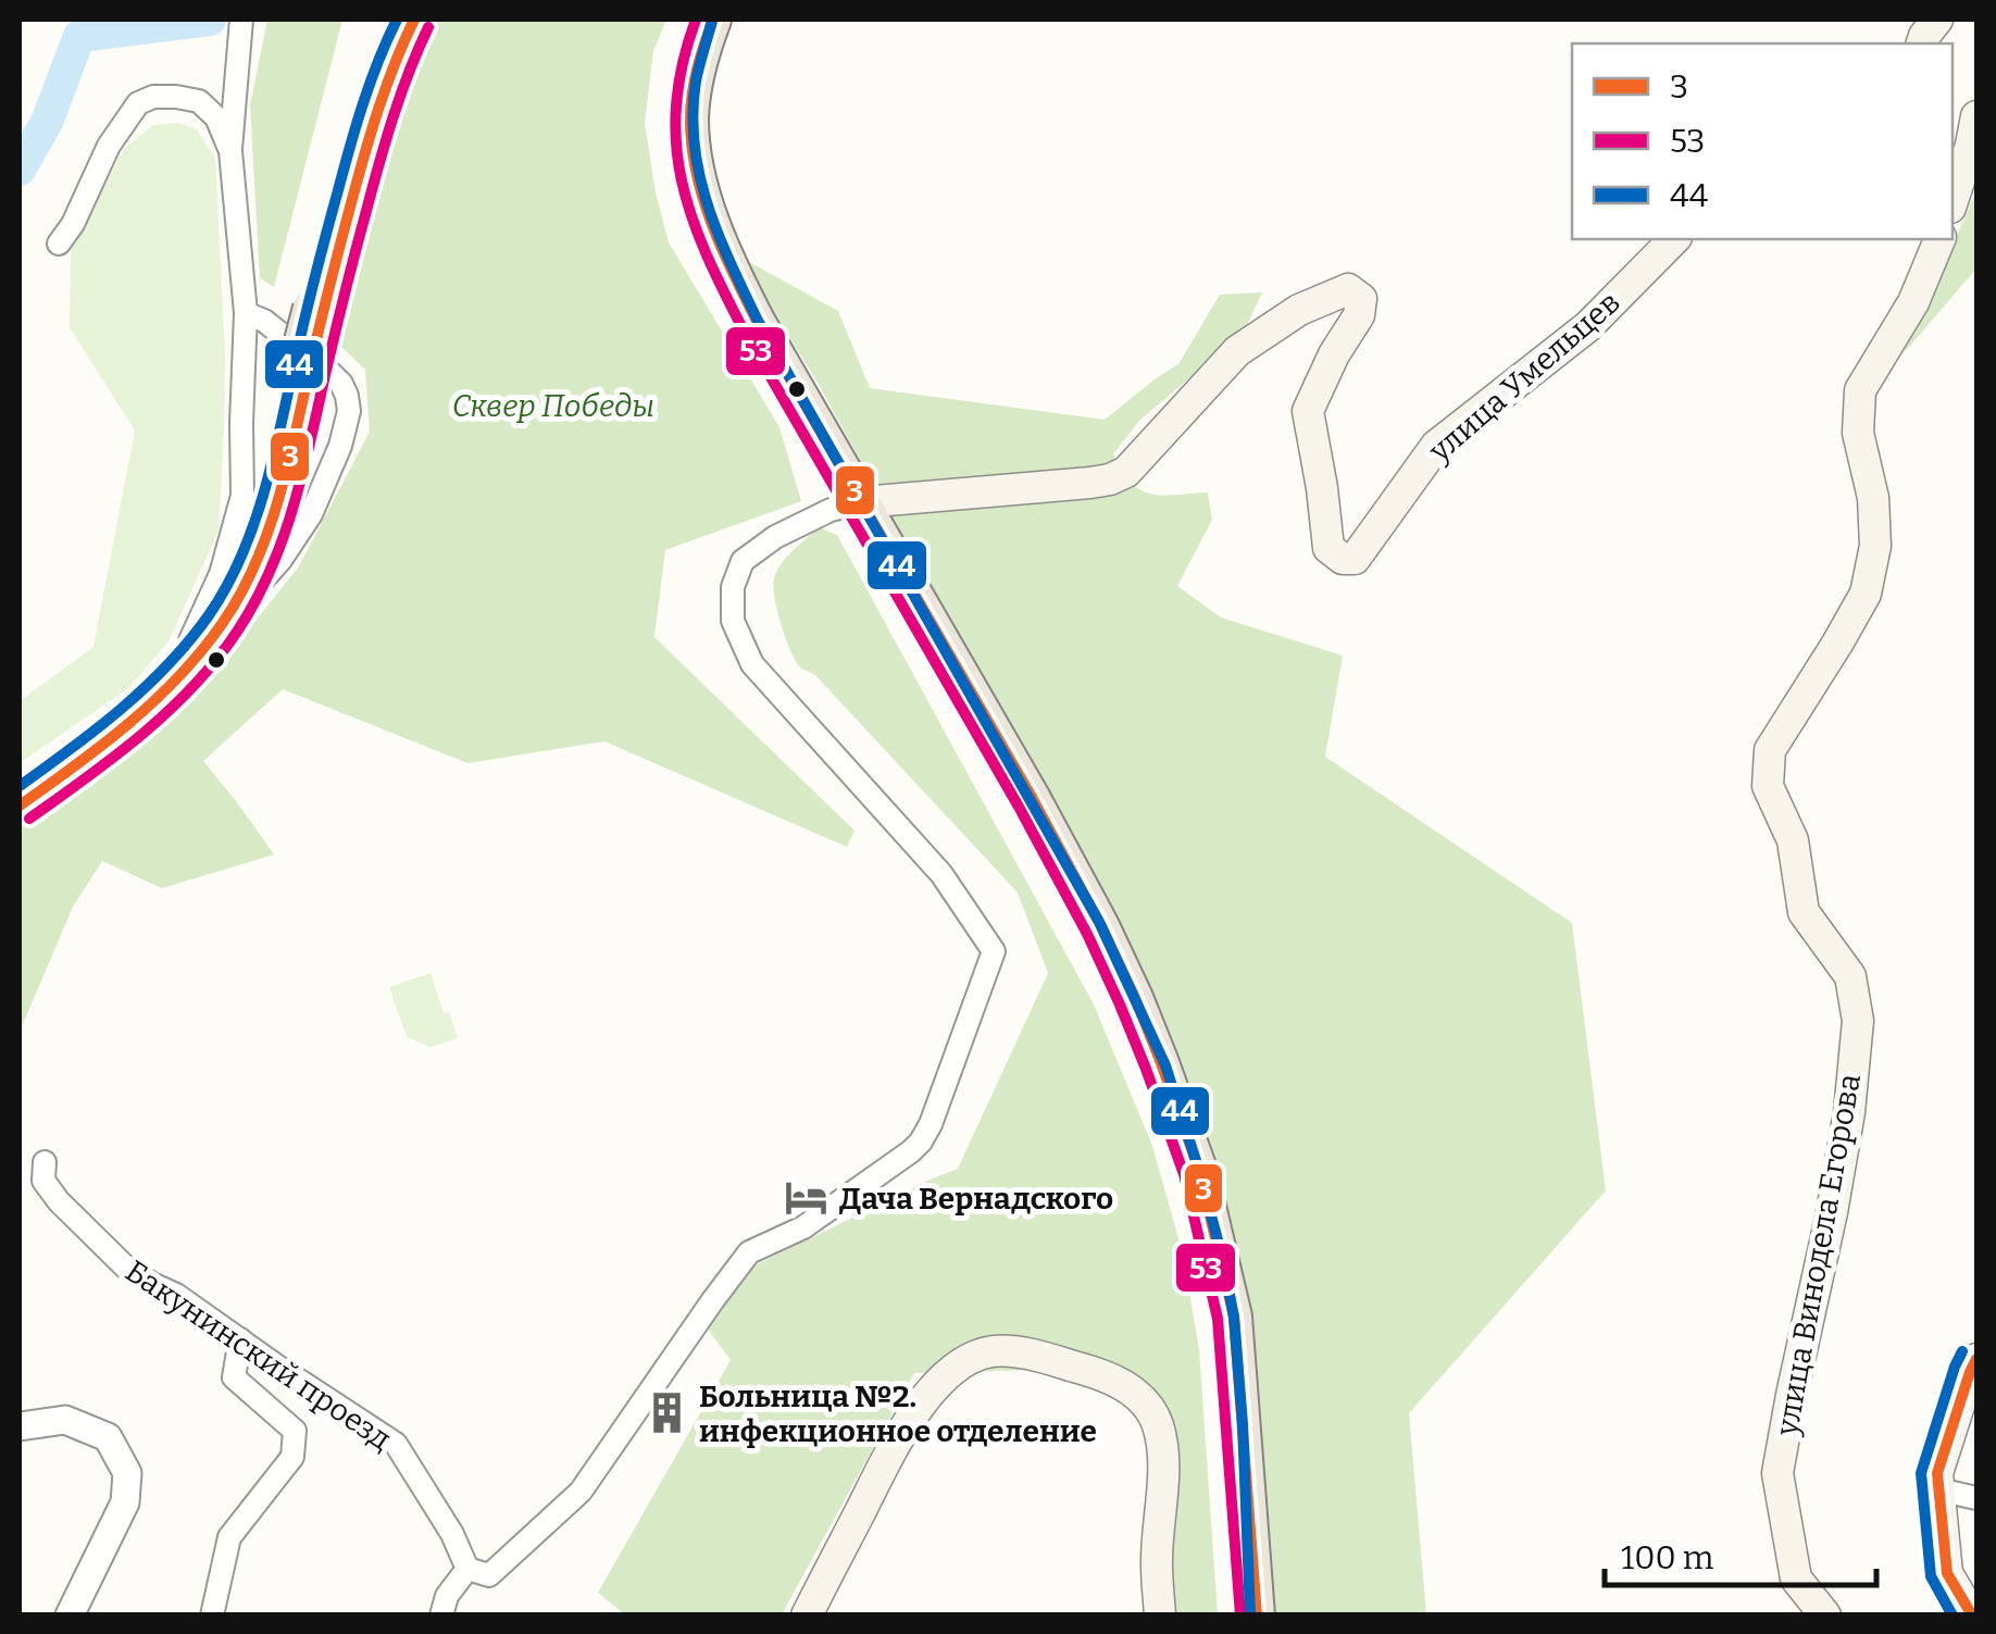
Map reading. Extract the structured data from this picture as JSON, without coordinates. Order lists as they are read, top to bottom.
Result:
{
  "streets": {
    "main road": ["улица Умельцев", "улица Винодела Егорова"],
    "street": ["Бакунинский проезд"]
  },
  "parks": ["Сквер Победы"],
  "places": {
    "hotel": ["Дача Вернадского"],
    "building": ["Больница №2. инфекционное отделение"]
  },
  "lines": ["transit line 3", "transit line 53", "transit line 44"],
  "legend": ["3", "53", "44"],
  "scale_bar": "100 m"
}
